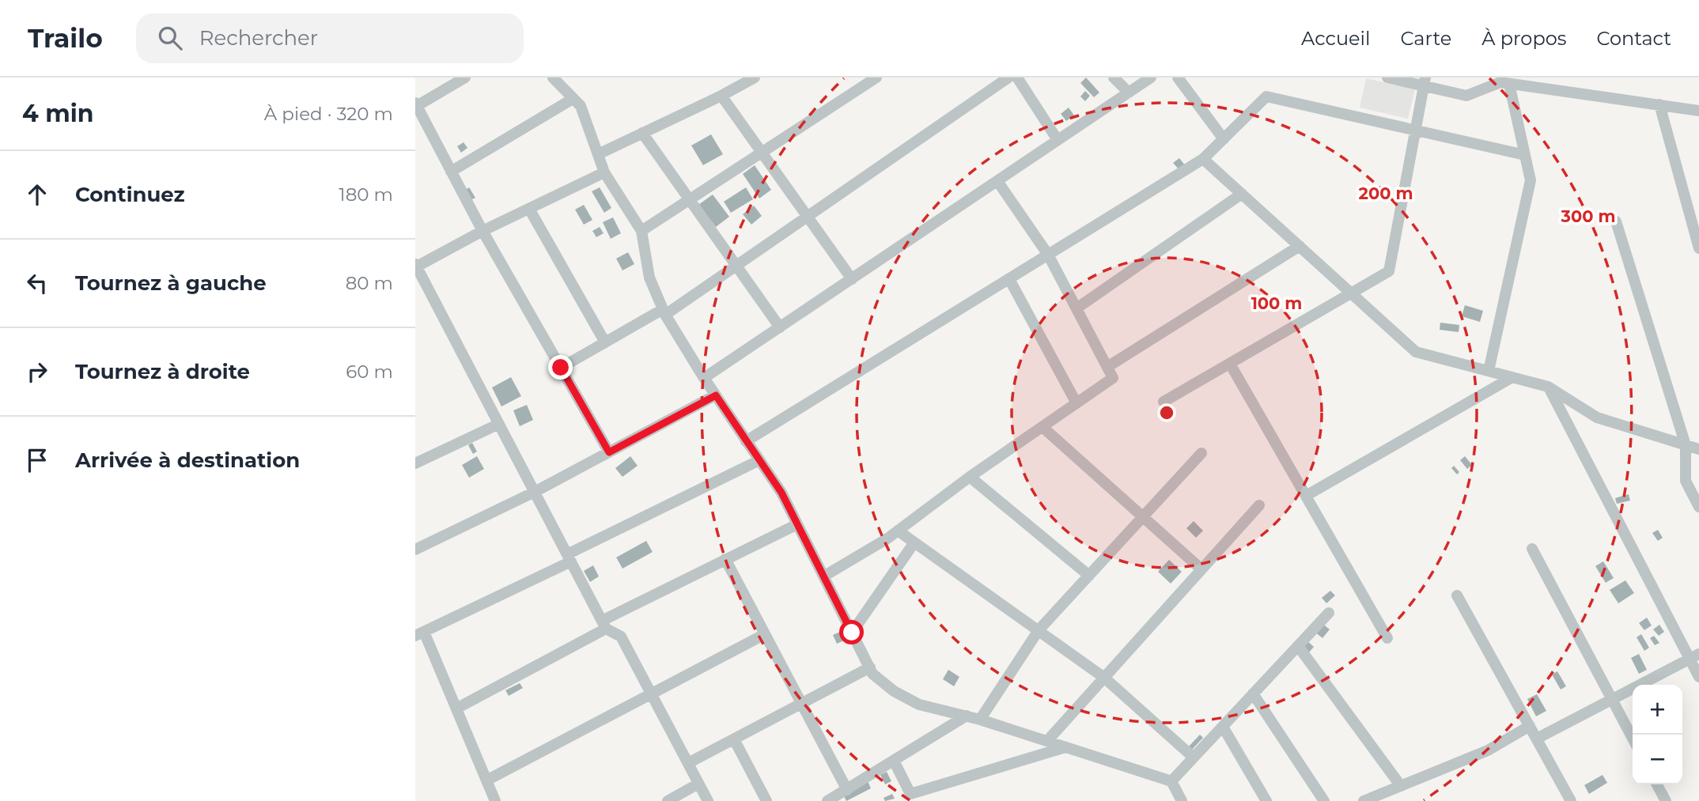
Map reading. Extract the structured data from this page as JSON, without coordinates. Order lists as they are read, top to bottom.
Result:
{
  "page": {
    "header": "Trailo",
    "search": "Rechercher",
    "nav": [
      "Accueil",
      "Carte",
      "À propos",
      "Contact"
    ],
    "heading": ["4 min", "À pied · 320 m"],
    "list": [
      ["Continuez", "180 m"],
      ["Tournez à gauche", "80 m"],
      ["Tournez à droite", "60 m"],
      "Arrivée à destination"
    ],
    "map_buttons": ["+", "−"]
  },
  "rings": ["200 m", "300 m", "100 m"]
}
